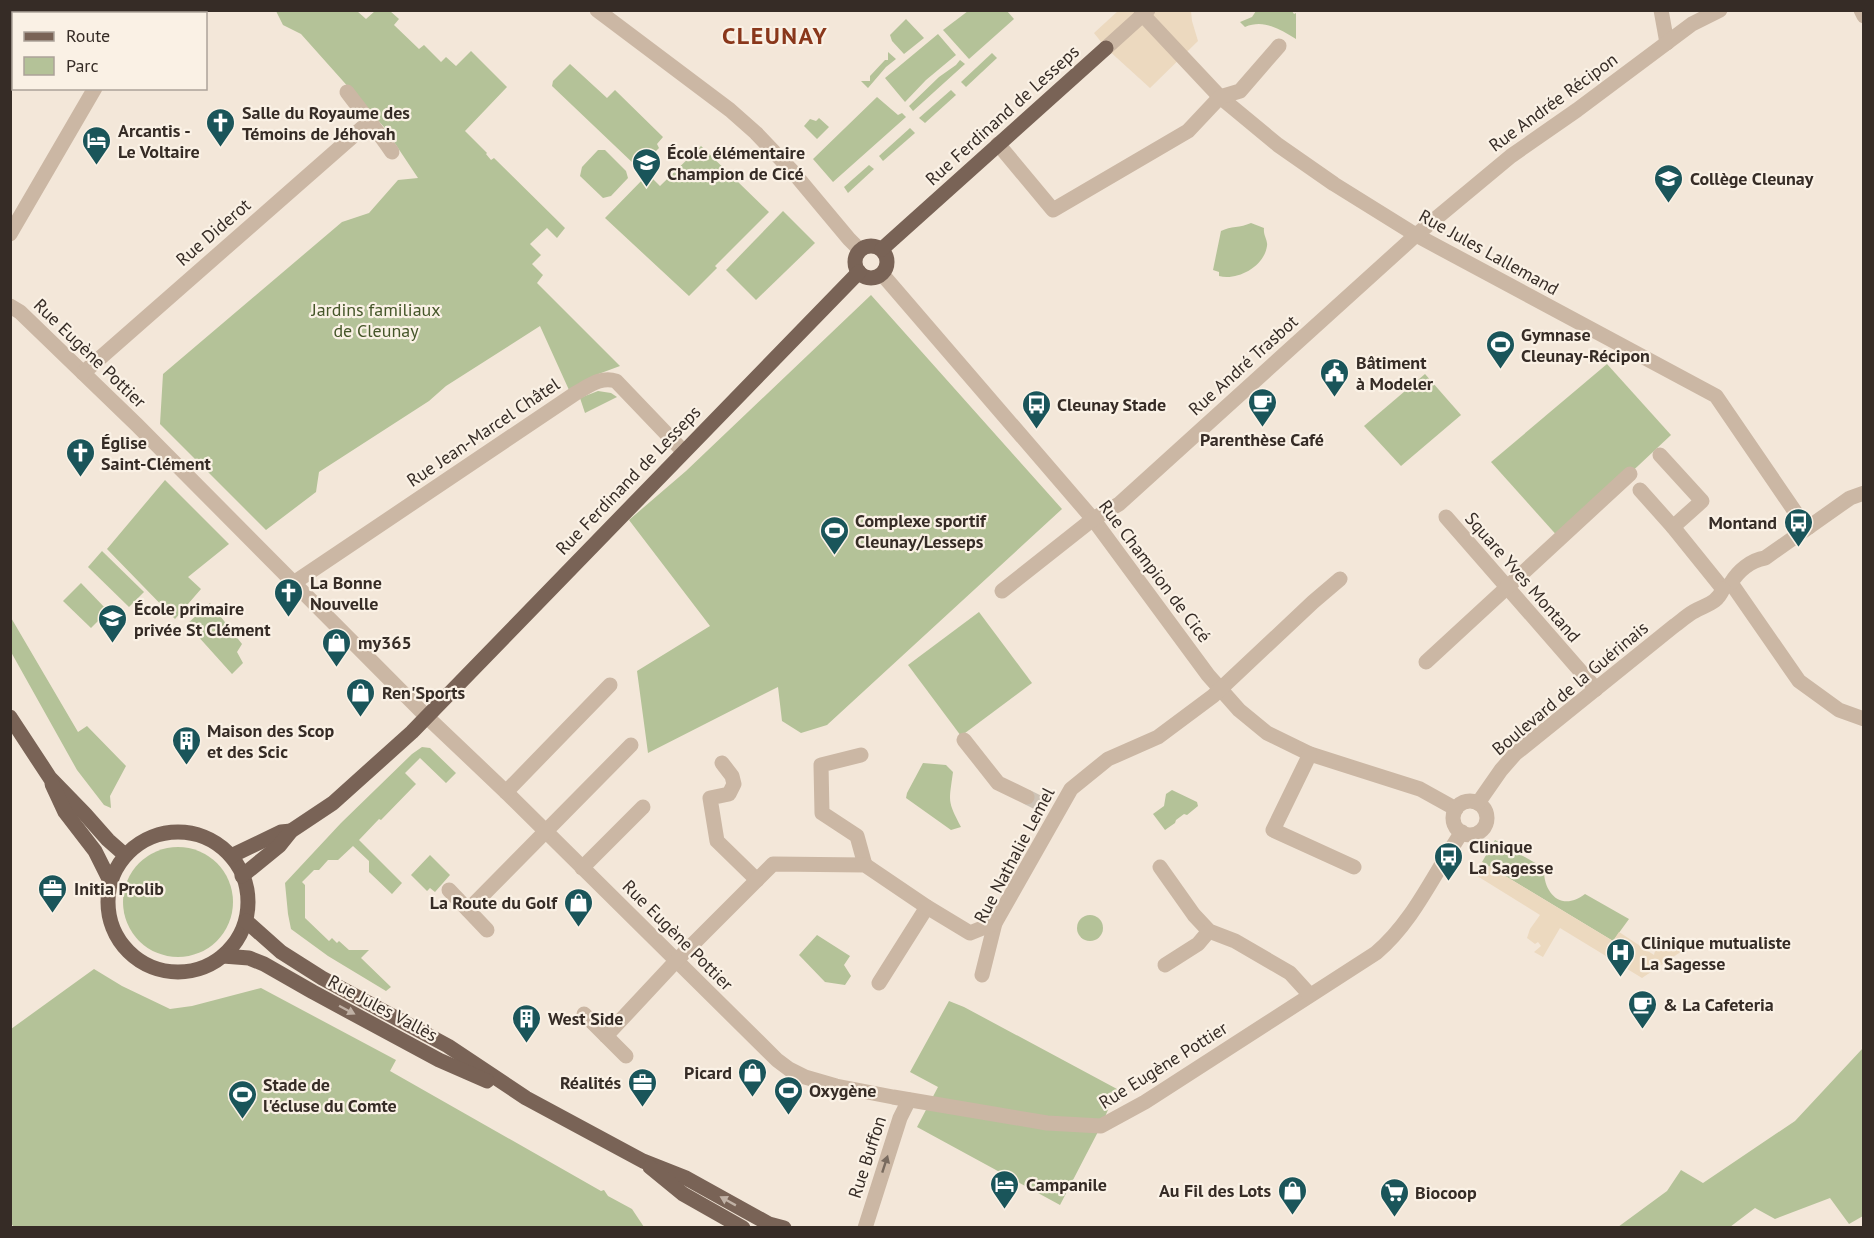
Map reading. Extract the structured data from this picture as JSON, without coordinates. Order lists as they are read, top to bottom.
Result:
{
  "streets": {
    "main road": ["Rue Ferdinand de Lesseps", "Rue Jules Vallès"],
    "street": [
      "Rue Andrée Récipon",
      "Rue Diderot",
      "Rue Jules Lallemand",
      "Rue Eugène Pottier",
      "Rue André Trasbot",
      "Rue Jean-Marcel Châtel",
      "Rue Champion de Cicé",
      "Square Yves Montand",
      "Boulevard de la Guérinais",
      "Rue Nathalie Lemel",
      "Rue Buffon"
    ]
  },
  "crossings": [
    ["Rue Andrée Récipon", "Rue Jules Lallemand"],
    ["Rue Andrée Récipon", "Rue André Trasbot"],
    ["Rue Ferdinand de Lesseps", "Rue Jules Lallemand"],
    ["Rue Ferdinand de Lesseps", "Rue Eugène Pottier"],
    ["Rue Ferdinand de Lesseps", "Rue Jean-Marcel Châtel"],
    ["Rue Ferdinand de Lesseps", "Rue Champion de Cicé"],
    ["Rue Diderot", "Rue Eugène Pottier"],
    ["Rue Jules Lallemand", "Rue André Trasbot"],
    ["Rue Jules Lallemand", "Boulevard de la Guérinais"],
    ["Rue Eugène Pottier", "Rue Jean-Marcel Châtel"],
    ["Rue Eugène Pottier", "Rue Champion de Cicé"],
    ["Rue Eugène Pottier", "Boulevard de la Guérinais"],
    ["Rue Eugène Pottier", "Rue Buffon"],
    ["Rue André Trasbot", "Rue Champion de Cicé"],
    ["Rue Champion de Cicé", "Boulevard de la Guérinais"],
    ["Rue Champion de Cicé", "Rue Nathalie Lemel"],
    ["Square Yves Montand", "Boulevard de la Guérinais"]
  ],
  "one_way": ["Rue Buffon"],
  "districts": ["CLEUNAY"],
  "parks": ["Jardins familiaux de Cleunay"],
  "places": {
    "church": ["Salle du Royaume des Témoins de Jéhovah", "Église Saint-Clément", "La Bonne Nouvelle"],
    "hotel": ["Arcantis - Le Voltaire", "Campanile"],
    "school or university": ["École élémentaire Champion de Cicé", "Collège Cleunay", "École primaire privée St Clément"],
    "sports": [
      "Gymnase Cleunay-Récipon",
      "Complexe sportif Cleunay/Lesseps",
      "Oxygène",
      "Stade de l'écluse du Comte"
    ],
    "public building": ["Bâtiment à Modeler"],
    "cafe": ["Parenthèse Café", "& La Cafeteria"],
    "bus stop": ["Cleunay Stade", "Montand", "Clinique La Sagesse"],
    "shop": [
      "my365",
      "Ren'Sports",
      "La Route du Golf",
      "Picard",
      "Au Fil des Lots"
    ],
    "building": ["Maison des Scop et des Scic", "West Side"],
    "office": ["Initia Prolib", "Réalités"],
    "hospital": ["Clinique mutualiste La Sagesse"],
    "supermarket": ["Biocoop"]
  },
  "legend": ["Route", "Parc"]
}
